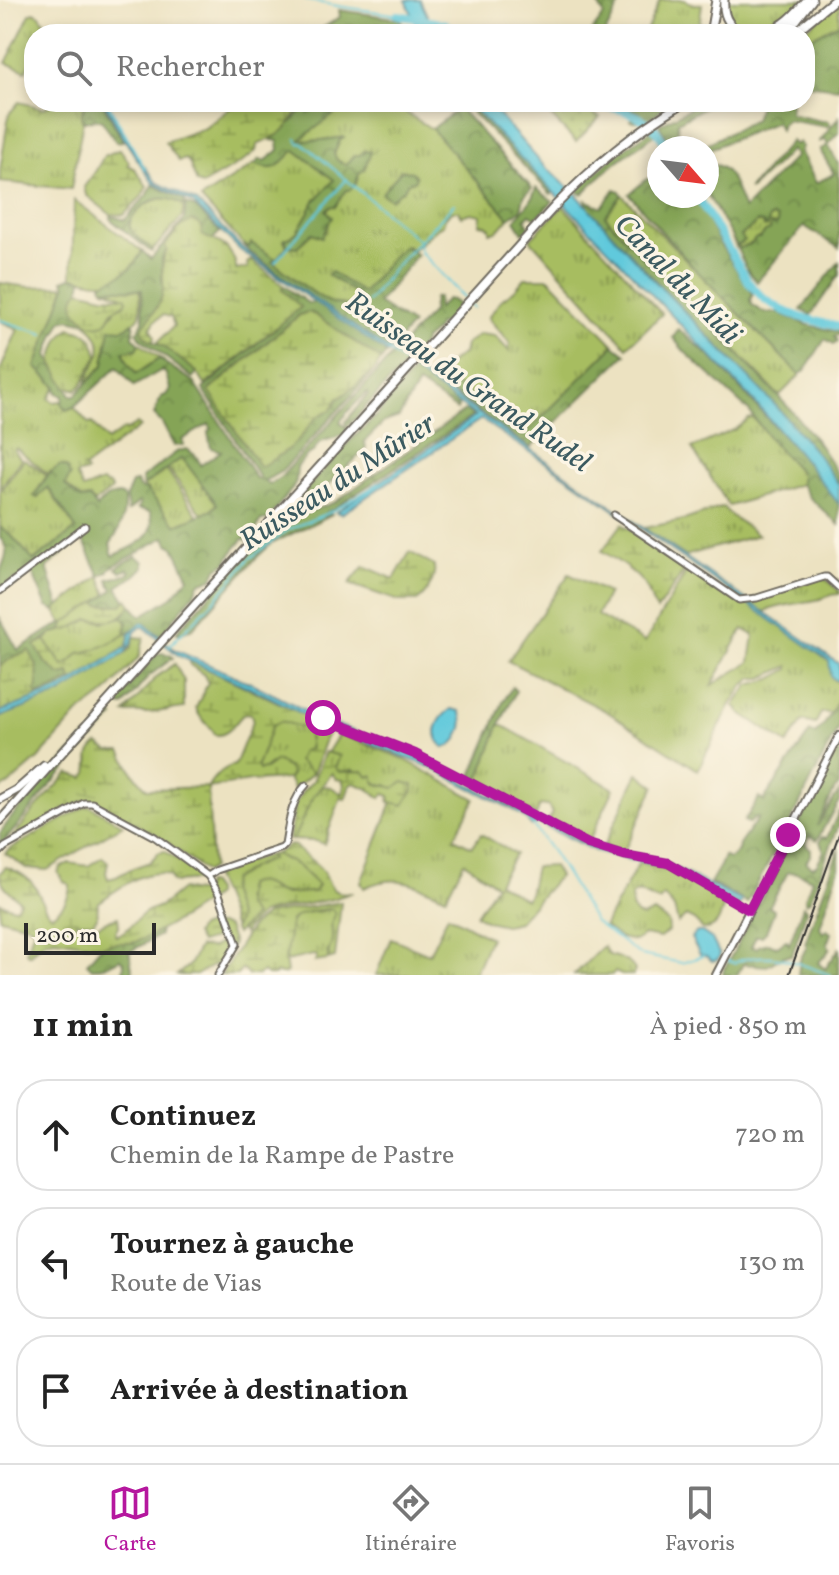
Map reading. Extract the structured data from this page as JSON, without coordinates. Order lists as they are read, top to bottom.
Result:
{
  "water": ["Canal du Midi", "Ruisseau du Grand Rudel", "Ruisseau du Mûrier"],
  "scale_bar": "200 m",
  "north": "bottom right",
  "page": {
    "search": "Rechercher",
    "scale": "200 m",
    "heading": ["11 min", "À pied · 850 m"],
    "list": [
      ["Continuez", "Chemin de la Rampe de Pastre", "720 m"],
      ["Tournez à gauche", "Route de Vias", "130 m"],
      "Arrivée à destination"
    ],
    "nav": ["Carte", "Itinéraire", "Favoris"]
  }
}
